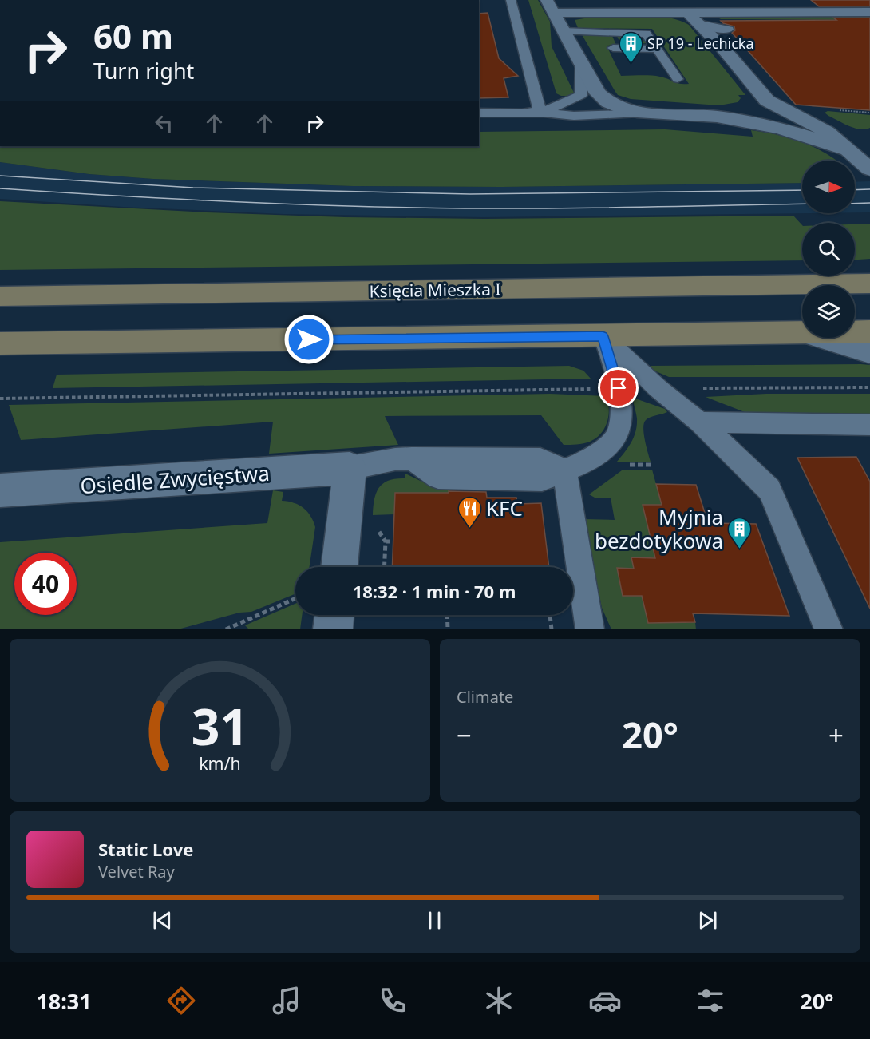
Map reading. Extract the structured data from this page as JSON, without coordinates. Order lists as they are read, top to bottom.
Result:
{
  "streets": {
    "street": ["Księcia Mieszka I", "Osiedle Zwycięstwa"]
  },
  "places": {
    "building": ["SP 19 - Lechicka", "Myjnia bezdotykowa"],
    "restaurant": ["KFC"]
  },
  "north": "right",
  "page": {
    "turn": ["60 m", "Turn right"],
    "limit": "40",
    "trip": "18:32 · 1 min · 70 m",
    "tile": "Climate",
    "heat": ["−", "20°", "+"],
    "song": ["Static Love", "Velvet Ray"],
    "tabs": ["18:31", "20°"],
    "gauge": ["31", "km/h"]
  }
}
